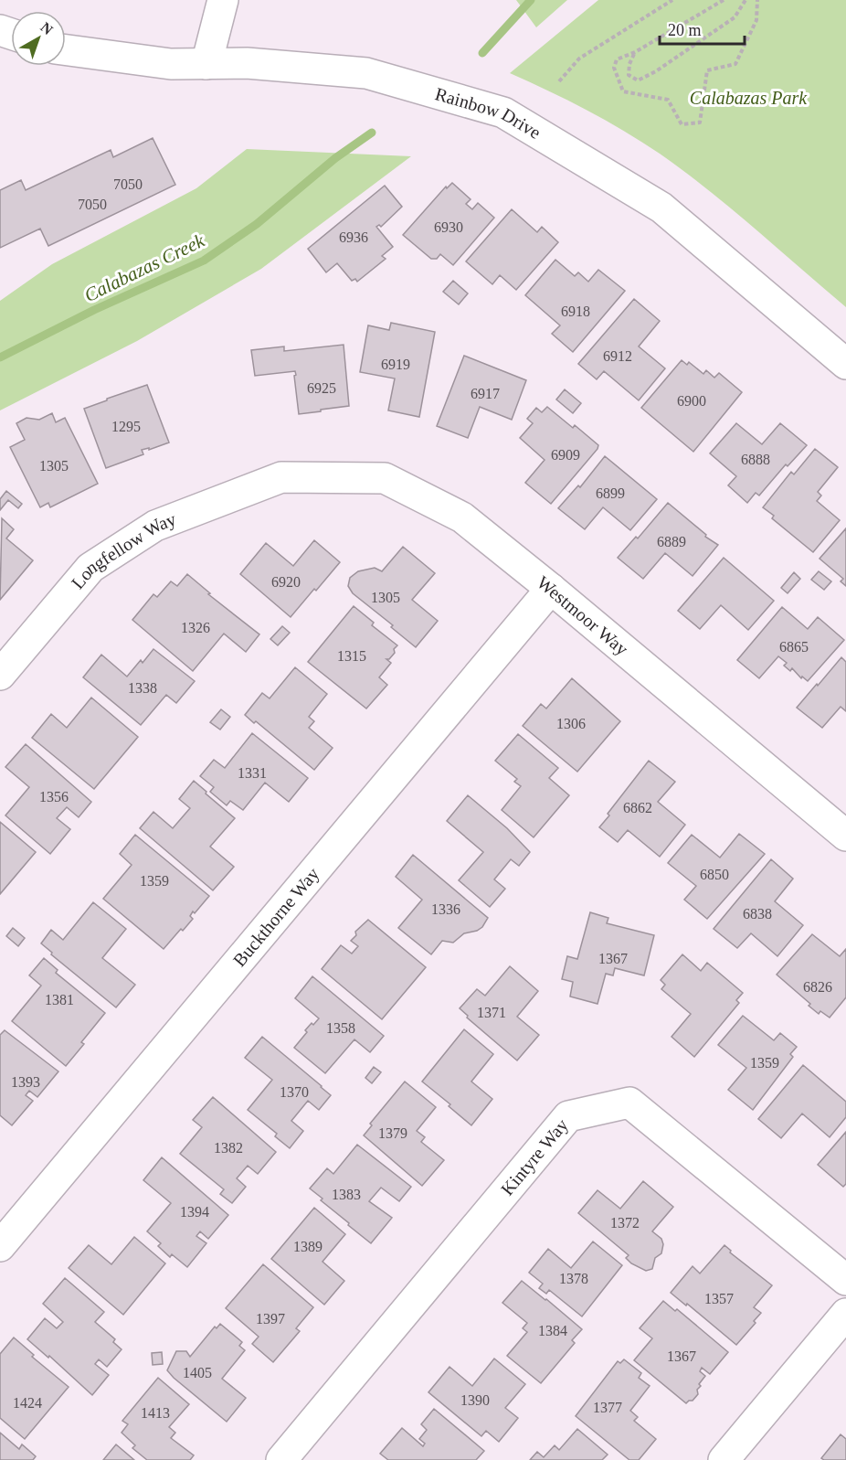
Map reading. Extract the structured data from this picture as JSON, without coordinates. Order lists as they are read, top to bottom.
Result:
{
  "streets": {
    "street": [
      "Rainbow Drive",
      "Longfellow Way",
      "Westmoor Way",
      "Buckthorne Way",
      "Kintyre Way"
    ]
  },
  "crossings": [
    ["Longfellow Way", "Westmoor Way"],
    ["Westmoor Way", "Buckthorne Way"]
  ],
  "water": ["Calabazas Creek"],
  "parks": ["Calabazas Park"],
  "house_numbers": [
    "7050",
    "7050",
    "6930",
    "6936",
    "6918",
    "6912",
    "6919",
    "6925",
    "6917",
    "6900",
    "1295",
    "6909",
    "6888",
    "1305",
    "6899",
    "6889",
    "6920",
    "1305",
    "1326",
    "6865",
    "1315",
    "1338",
    "1306",
    "1331",
    "1356",
    "6862",
    "6850",
    "1359",
    "1336",
    "6838",
    "1367",
    "6826",
    "1381",
    "1371",
    "1358",
    "1359",
    "1393",
    "1370",
    "1379",
    "1382",
    "1383",
    "1394",
    "1372",
    "1389",
    "1378",
    "1357",
    "1397",
    "1384",
    "1367",
    "1405",
    "1390",
    "1424",
    "1377",
    "1413"
  ],
  "scale_bar": "20 m",
  "north": "top right"
}
